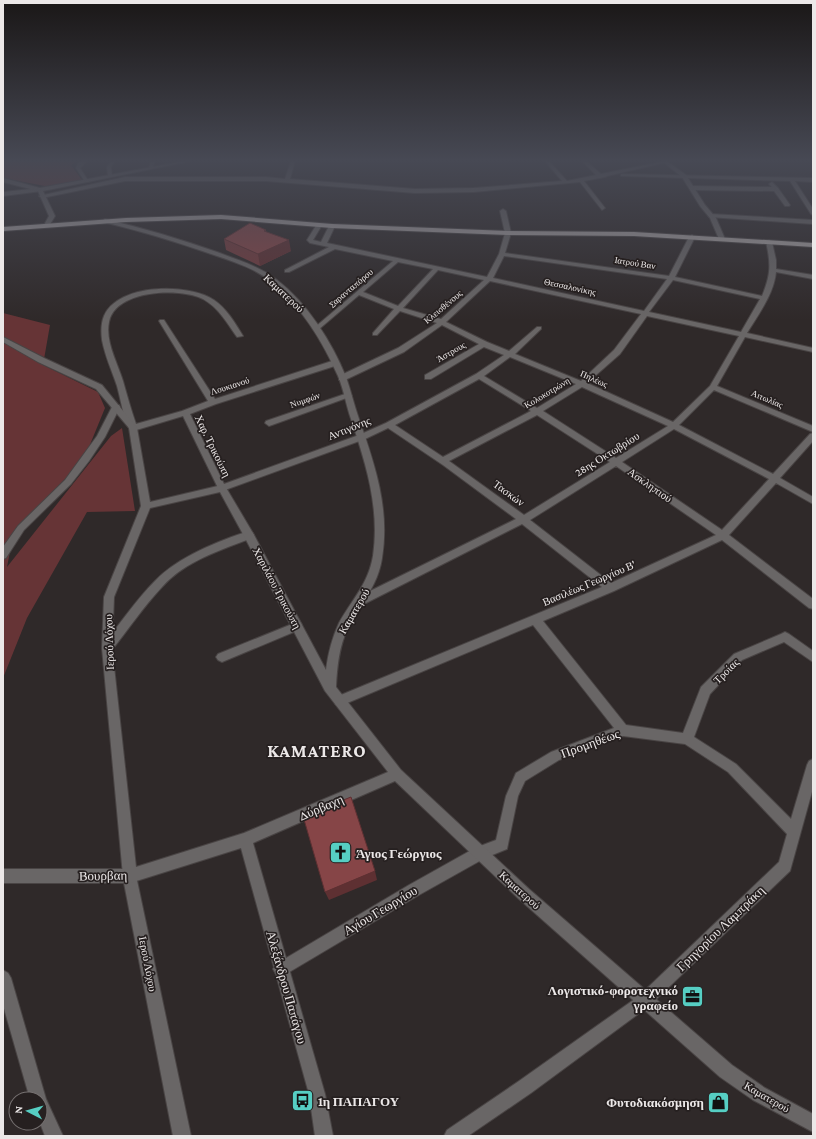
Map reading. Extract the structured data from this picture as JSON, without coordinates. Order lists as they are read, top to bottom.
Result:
{
  "streets": {
    "street": [
      "Ιατρού Βαν",
      "Θεσσαλονίκης",
      "Σαρανταπόρου",
      "Καματερού",
      "Κλεισθένους",
      "Άστρους",
      "Πηλέως",
      "Λουκιανού",
      "Κολοκοτρώνη",
      "Αιτωλίας",
      "Νυμφών",
      "Αντιγόνης",
      "Χαρ. Τρικούπη",
      "28ης Οκτωβρίου",
      "Ασκληπιού",
      "Τασκών",
      "Βασιλέως Γεωργίου Β'",
      "Χαριλάου Τρικούπη",
      "Ιερού Λόχου",
      "Τροίας",
      "Προμηθέως",
      "Δύρβαχη",
      "Βουρβαη",
      "Αγίου Γεωργίου",
      "Γρηγορίου Λαμπράκη",
      "Αλεξάνδρου Παπάγου"
    ]
  },
  "crossings": [
    ["Ιατρού Βαν", "Κλεισθένους"],
    ["Ιατρού Βαν", "Κολοκοτρώνη"],
    ["Ιατρού Βαν", "28ης Οκτωβρίου"],
    ["Θεσσαλονίκης", "Σαρανταπόρου"],
    ["Θεσσαλονίκης", "Κλεισθένους"],
    ["Θεσσαλονίκης", "Κολοκοτρώνη"],
    ["Θεσσαλονίκης", "28ης Οκτωβρίου"],
    ["Σαρανταπόρου", "Καματερού"],
    ["Σαρανταπόρου", "Πηλέως"],
    ["Καματερού", "Κλεισθένους"],
    ["Καματερού", "Λουκιανού"],
    ["Καματερού", "Νυμφών"],
    ["Καματερού", "Αντιγόνης"],
    ["Καματερού", "28ης Οκτωβρίου"],
    ["Καματερού", "Βασιλέως Γεωργίου Β'"],
    ["Καματερού", "Χαριλάου Τρικούπη"],
    ["Καματερού", "Προμηθέως"],
    ["Καματερού", "Δύρβαχη"],
    ["Καματερού", "Αγίου Γεωργίου"],
    ["Καματερού", "Γρηγορίου Λαμπράκη"],
    ["Κλεισθένους", "Πηλέως"],
    ["Άστρους", "Πηλέως"],
    ["Πηλέως", "Κολοκοτρώνη"],
    ["Πηλέως", "Αντιγόνης"],
    ["Πηλέως", "28ης Οκτωβρίου"],
    ["Πηλέως", "Βασιλέως Γεωργίου Β'"],
    ["Λουκιανού", "Χαρ. Τρικούπη"],
    ["Κολοκοτρώνη", "Ασκληπιού"],
    ["Κολοκοτρώνη", "Τασκών"],
    ["Αιτωλίας", "28ης Οκτωβρίου"],
    ["Αντιγόνης", "Χαρ. Τρικούπη"],
    ["Αντιγόνης", "Ασκληπιού"],
    ["Αντιγόνης", "Τασκών"],
    ["Αντιγόνης", "Χαριλάου Τρικούπη"],
    ["Αντιγόνης", "Ιερού Λόχου"],
    ["Χαρ. Τρικούπη", "Χαριλάου Τρικούπη"],
    ["28ης Οκτωβρίου", "Ασκληπιού"],
    ["28ης Οκτωβρίου", "Τασκών"],
    ["Ασκληπιού", "Βασιλέως Γεωργίου Β'"],
    ["Τασκών", "Βασιλέως Γεωργίου Β'"],
    ["Ιερού Λόχου", "Βουρβαη"],
    ["Τροίας", "Προμηθέως"],
    ["Προμηθέως", "Αγίου Γεωργίου"],
    ["Προμηθέως", "Γρηγορίου Λαμπράκη"],
    ["Δύρβαχη", "Βουρβαη"],
    ["Δύρβαχη", "Αλεξάνδρου Παπάγου"],
    ["Βουρβαη", "Αλεξάνδρου Παπάγου"],
    ["Αγίου Γεωργίου", "Αλεξάνδρου Παπάγου"]
  ],
  "districts": ["KAMATERO"],
  "places": {
    "church": ["Άγιος Γεώργιος"],
    "office": ["Λογιστικό-φοροτεχνικό γραφείο"],
    "bus stop": ["1η ΠΑΠΑΓΟΥ"],
    "shop": ["Φυτοδιακόσμηση"]
  },
  "north": "left"
}
